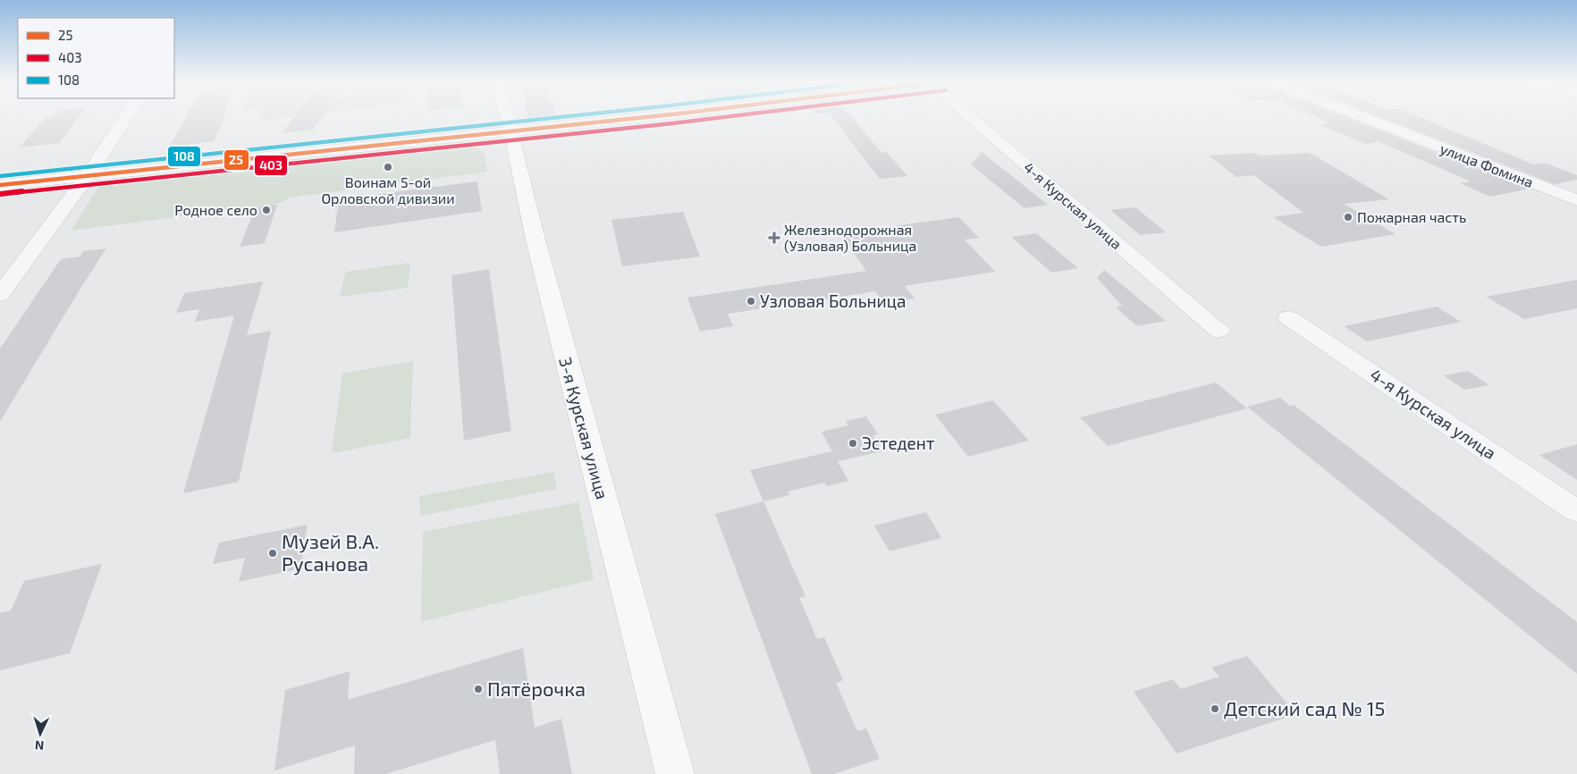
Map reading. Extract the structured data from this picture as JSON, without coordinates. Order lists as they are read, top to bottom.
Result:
{
  "streets": {
    "main road": ["3-я Курская улица"],
    "street": ["улица Фомина", "4-я Курская улица"]
  },
  "places": {
    "other": [
      "Воинам 5-ой Орловской дивизии",
      "Родное село",
      "Пожарная часть",
      "Узловая Больница",
      "Эстедент",
      "Музей В.А. Русанова",
      "Пятёрочка",
      "Детский сад № 15"
    ],
    "health": ["Железнодорожная (Узловая) Больница"]
  },
  "lines": ["transit line 25", "transit line 403", "transit line 108"],
  "legend": ["25", "403", "108"],
  "north": "bottom"
}
